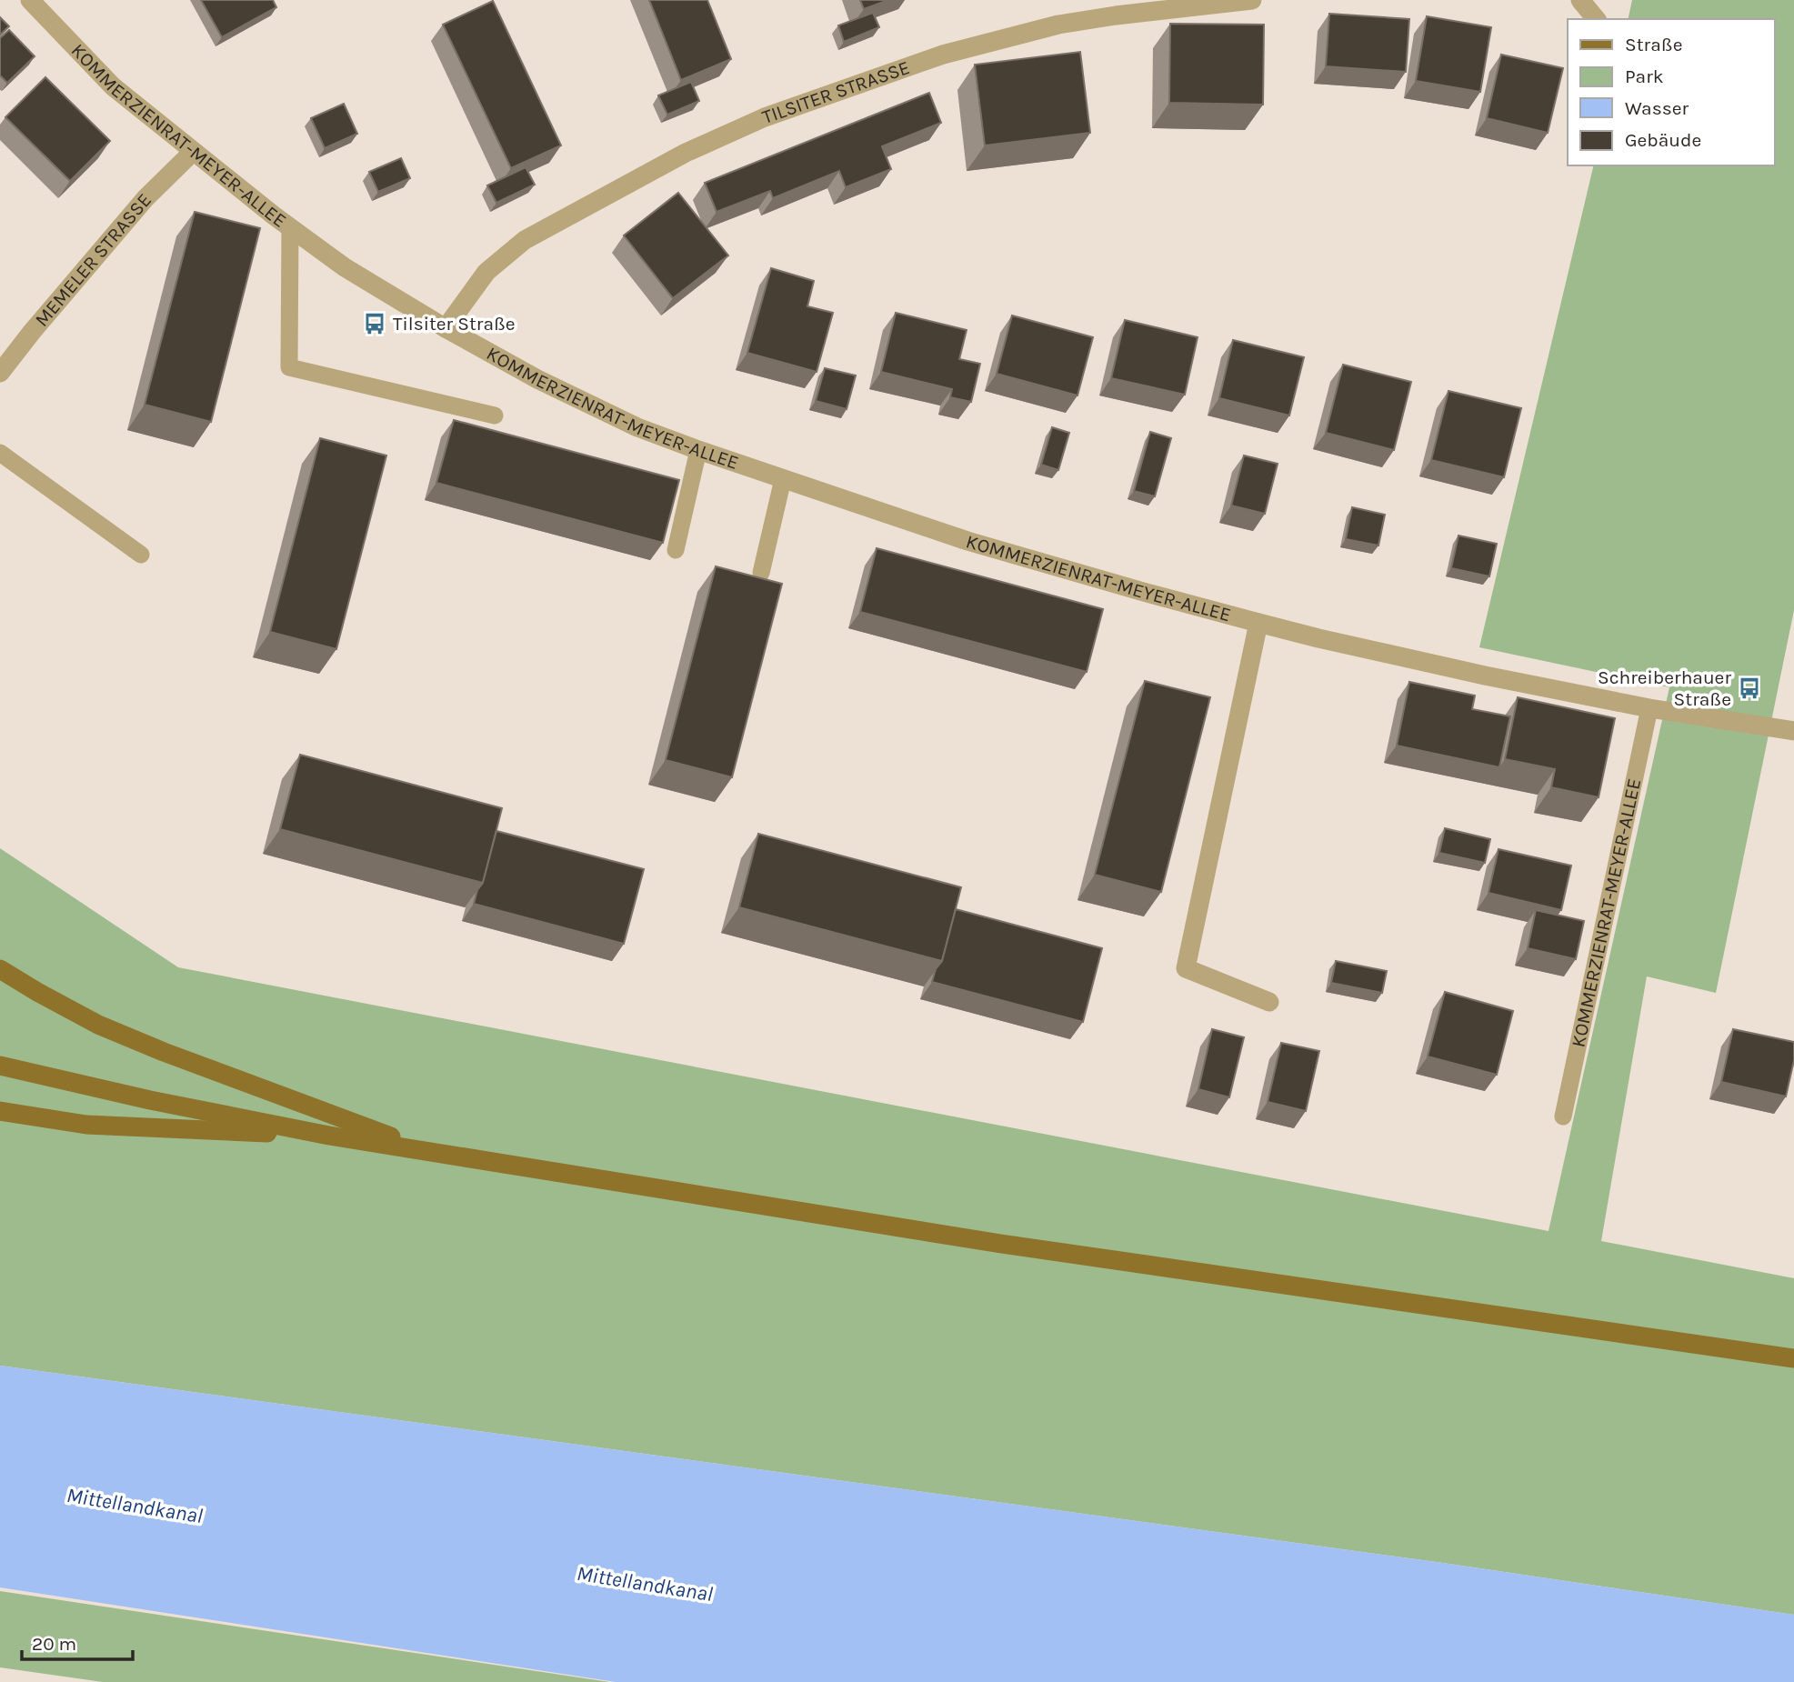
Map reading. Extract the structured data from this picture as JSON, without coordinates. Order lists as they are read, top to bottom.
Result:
{
  "streets": {
    "street": ["TILSITER STRASSE", "KOMMERZIENRAT-MEYER-ALLEE", "MEMELER STRASSE"]
  },
  "crossings": [
    ["TILSITER STRASSE", "KOMMERZIENRAT-MEYER-ALLEE"],
    ["KOMMERZIENRAT-MEYER-ALLEE", "MEMELER STRASSE"]
  ],
  "water": ["Mittellandkanal"],
  "places": {
    "bus stop": ["Tilsiter Straße", "Schreiberhauer Straße"]
  },
  "legend": [
    "Straße",
    "Park",
    "Wasser",
    "Gebäude"
  ],
  "scale_bar": "20 m"
}
